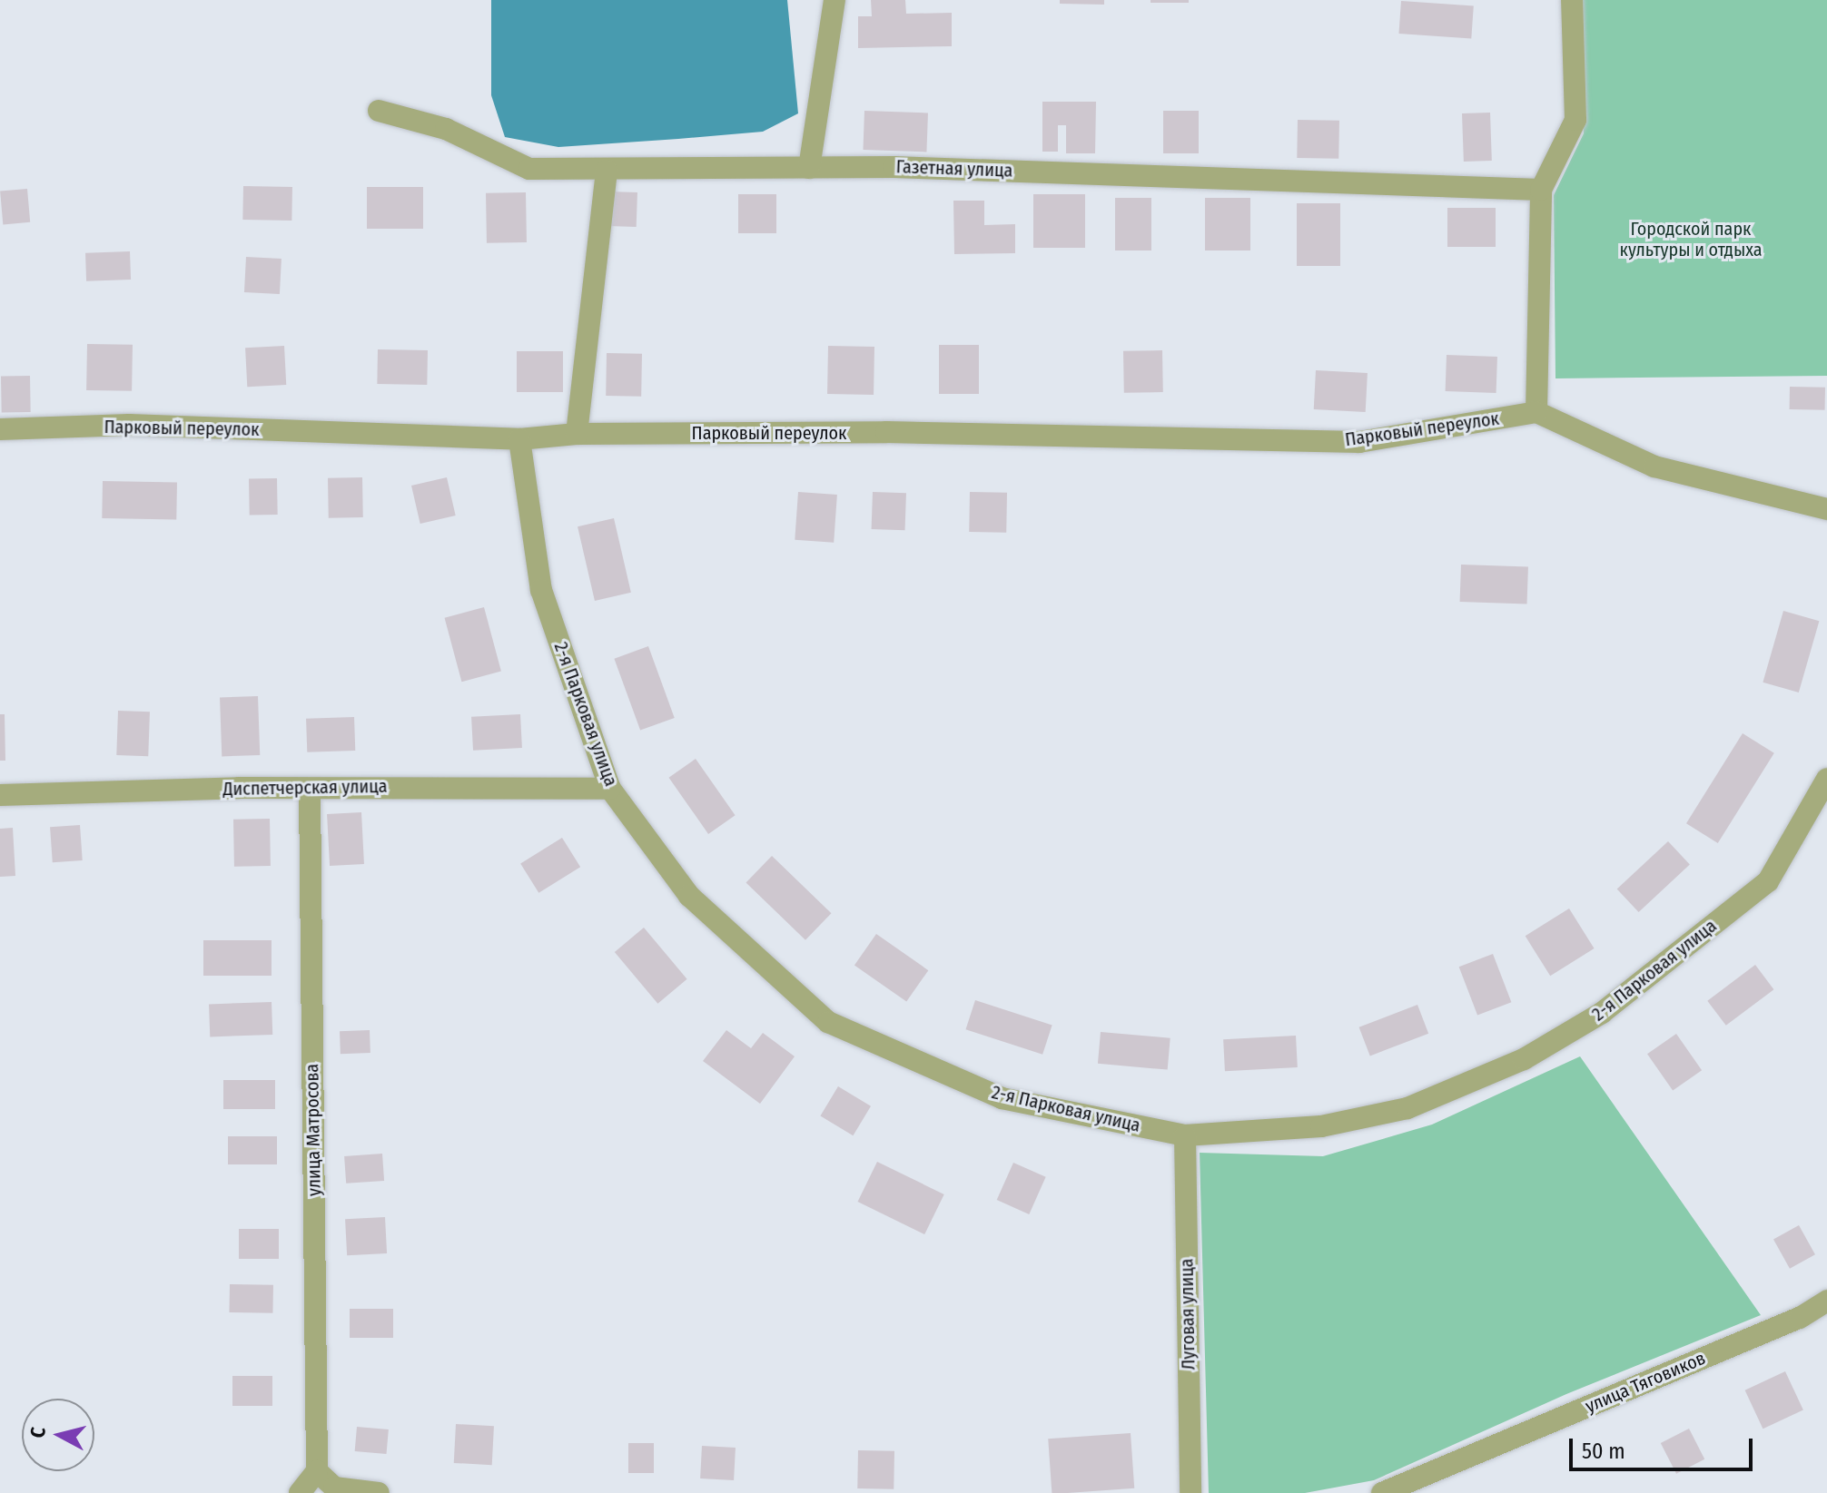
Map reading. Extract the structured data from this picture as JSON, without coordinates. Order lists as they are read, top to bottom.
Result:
{
  "streets": {
    "street": [
      "Газетная улица",
      "Парковый переулок",
      "2-я Парковая улица",
      "Диспетчерская улица",
      "улица Матросова",
      "Луговая улица",
      "улица Тяговиков"
    ]
  },
  "crossings": [
    ["Парковый переулок", "2-я Парковая улица"],
    ["2-я Парковая улица", "Диспетчерская улица"],
    ["2-я Парковая улица", "Луговая улица"],
    ["Диспетчерская улица", "улица Матросова"]
  ],
  "parks": ["Городской парк культуры и отдыха"],
  "scale_bar": "50 m",
  "north": "left"
}
